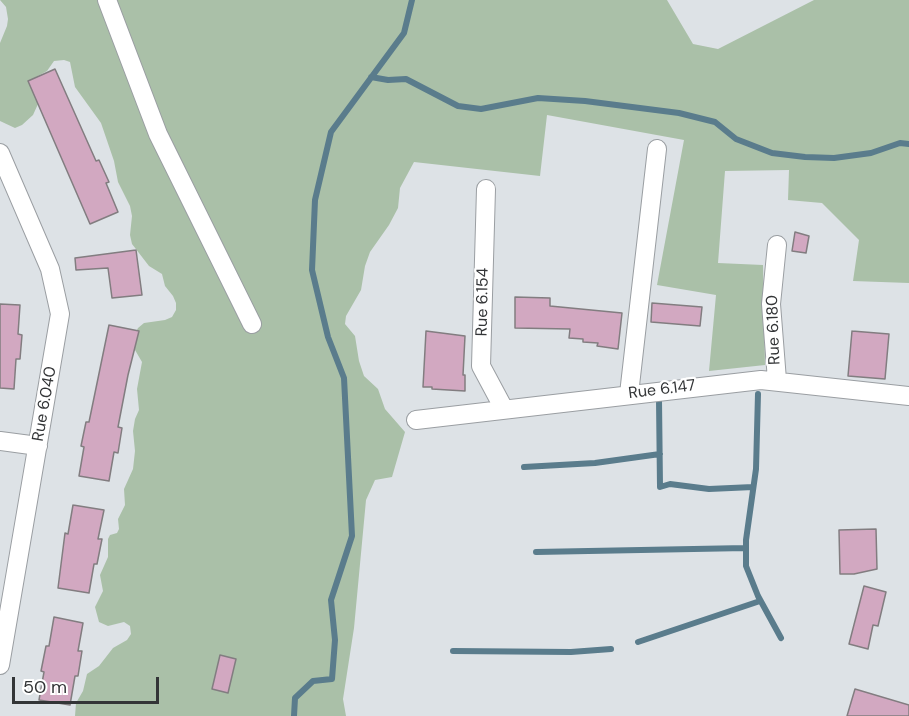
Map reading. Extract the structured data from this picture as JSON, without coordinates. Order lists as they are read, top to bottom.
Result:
{
  "streets": {
    "street": [
      "Rue 6.154",
      "Rue 6.180",
      "Rue 6.147",
      "Rue 6.040"
    ]
  },
  "crossings": [
    ["Rue 6.154", "Rue 6.147"],
    ["Rue 6.180", "Rue 6.147"]
  ],
  "scale_bar": "50 m"
}
